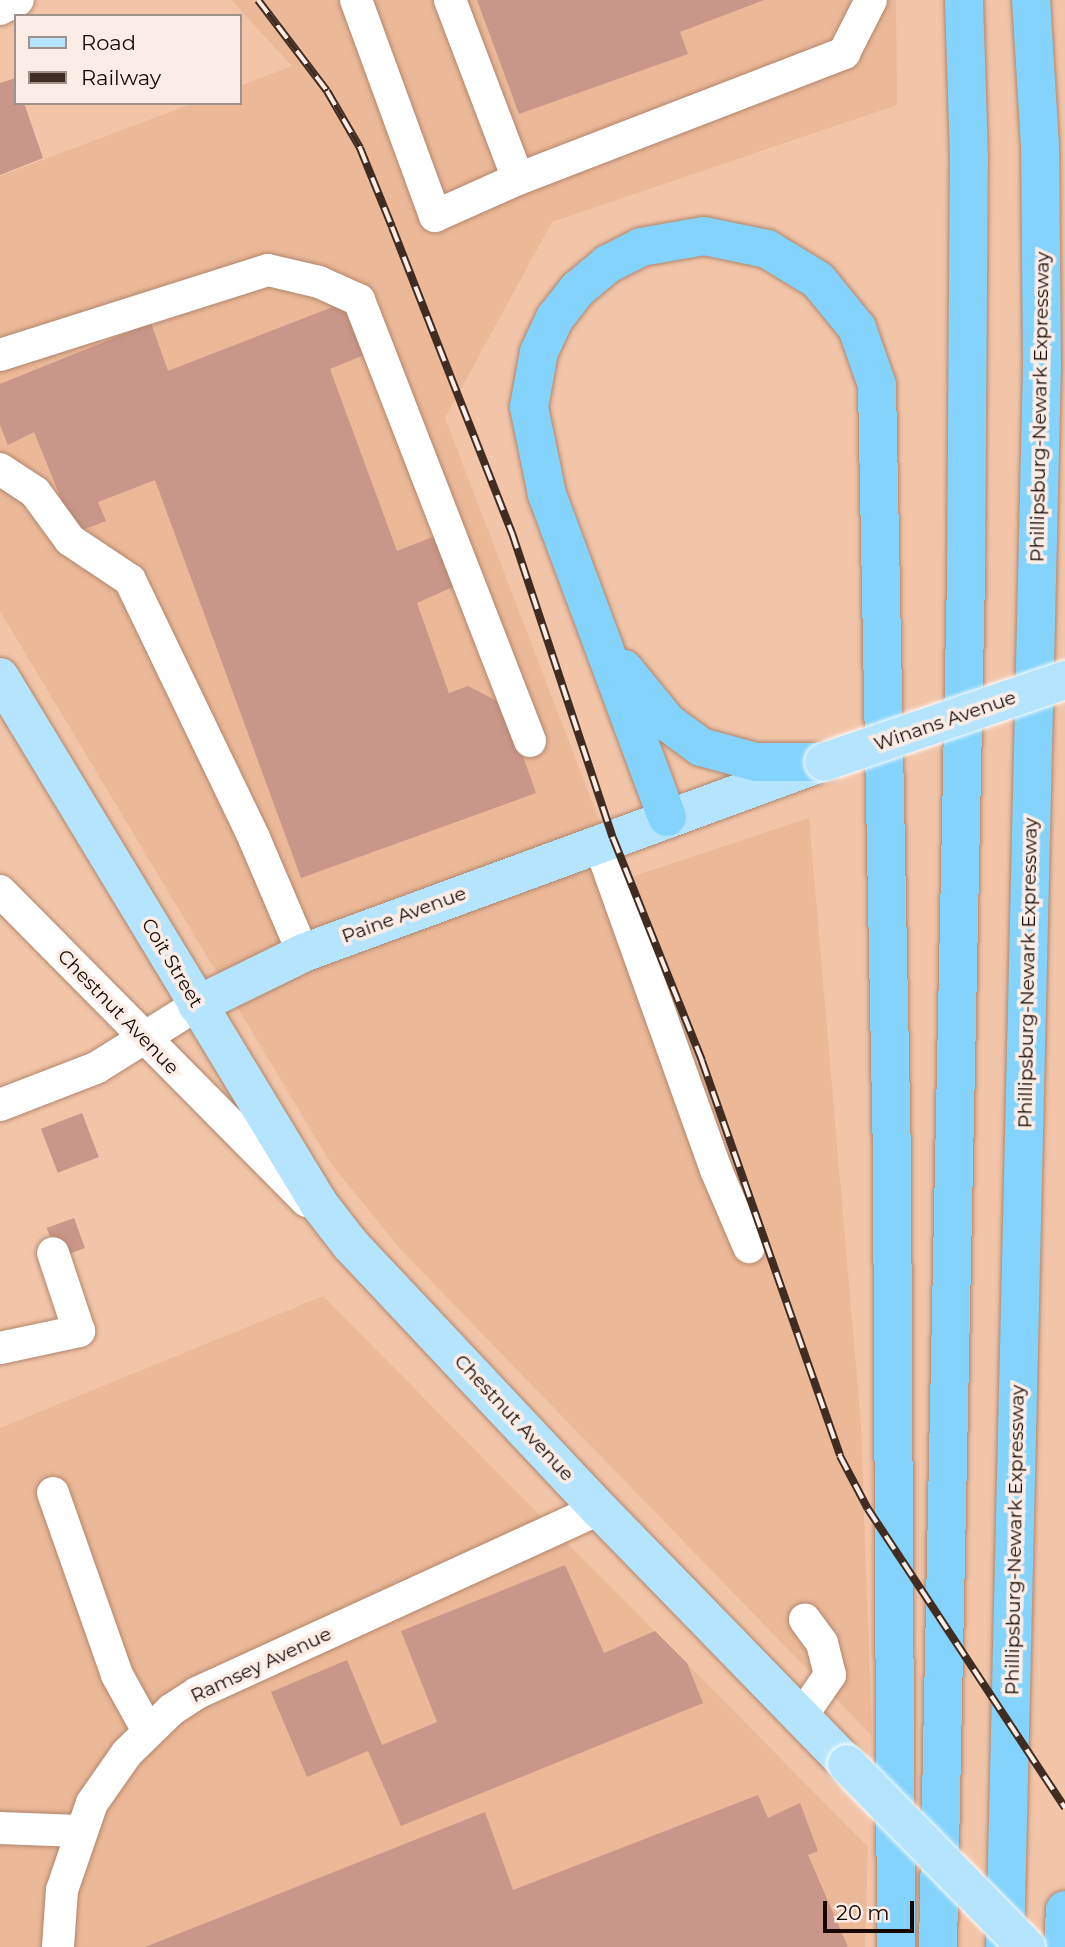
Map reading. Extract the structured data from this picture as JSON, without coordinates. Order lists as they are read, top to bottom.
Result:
{
  "streets": {
    "highway": ["Phillipsburg-Newark Expressway"],
    "main road": [
      "Winans Avenue",
      "Paine Avenue",
      "Coit Street",
      "Chestnut Avenue"
    ],
    "street": ["Ramsey Avenue"]
  },
  "crossings": [
    ["Winans Avenue", "Paine Avenue"],
    ["Paine Avenue", "Coit Street"],
    ["Paine Avenue", "Chestnut Avenue"],
    ["Coit Street", "Chestnut Avenue"],
    ["Chestnut Avenue", "Ramsey Avenue"]
  ],
  "legend": ["Road", "Railway"],
  "scale_bar": "20 m"
}
